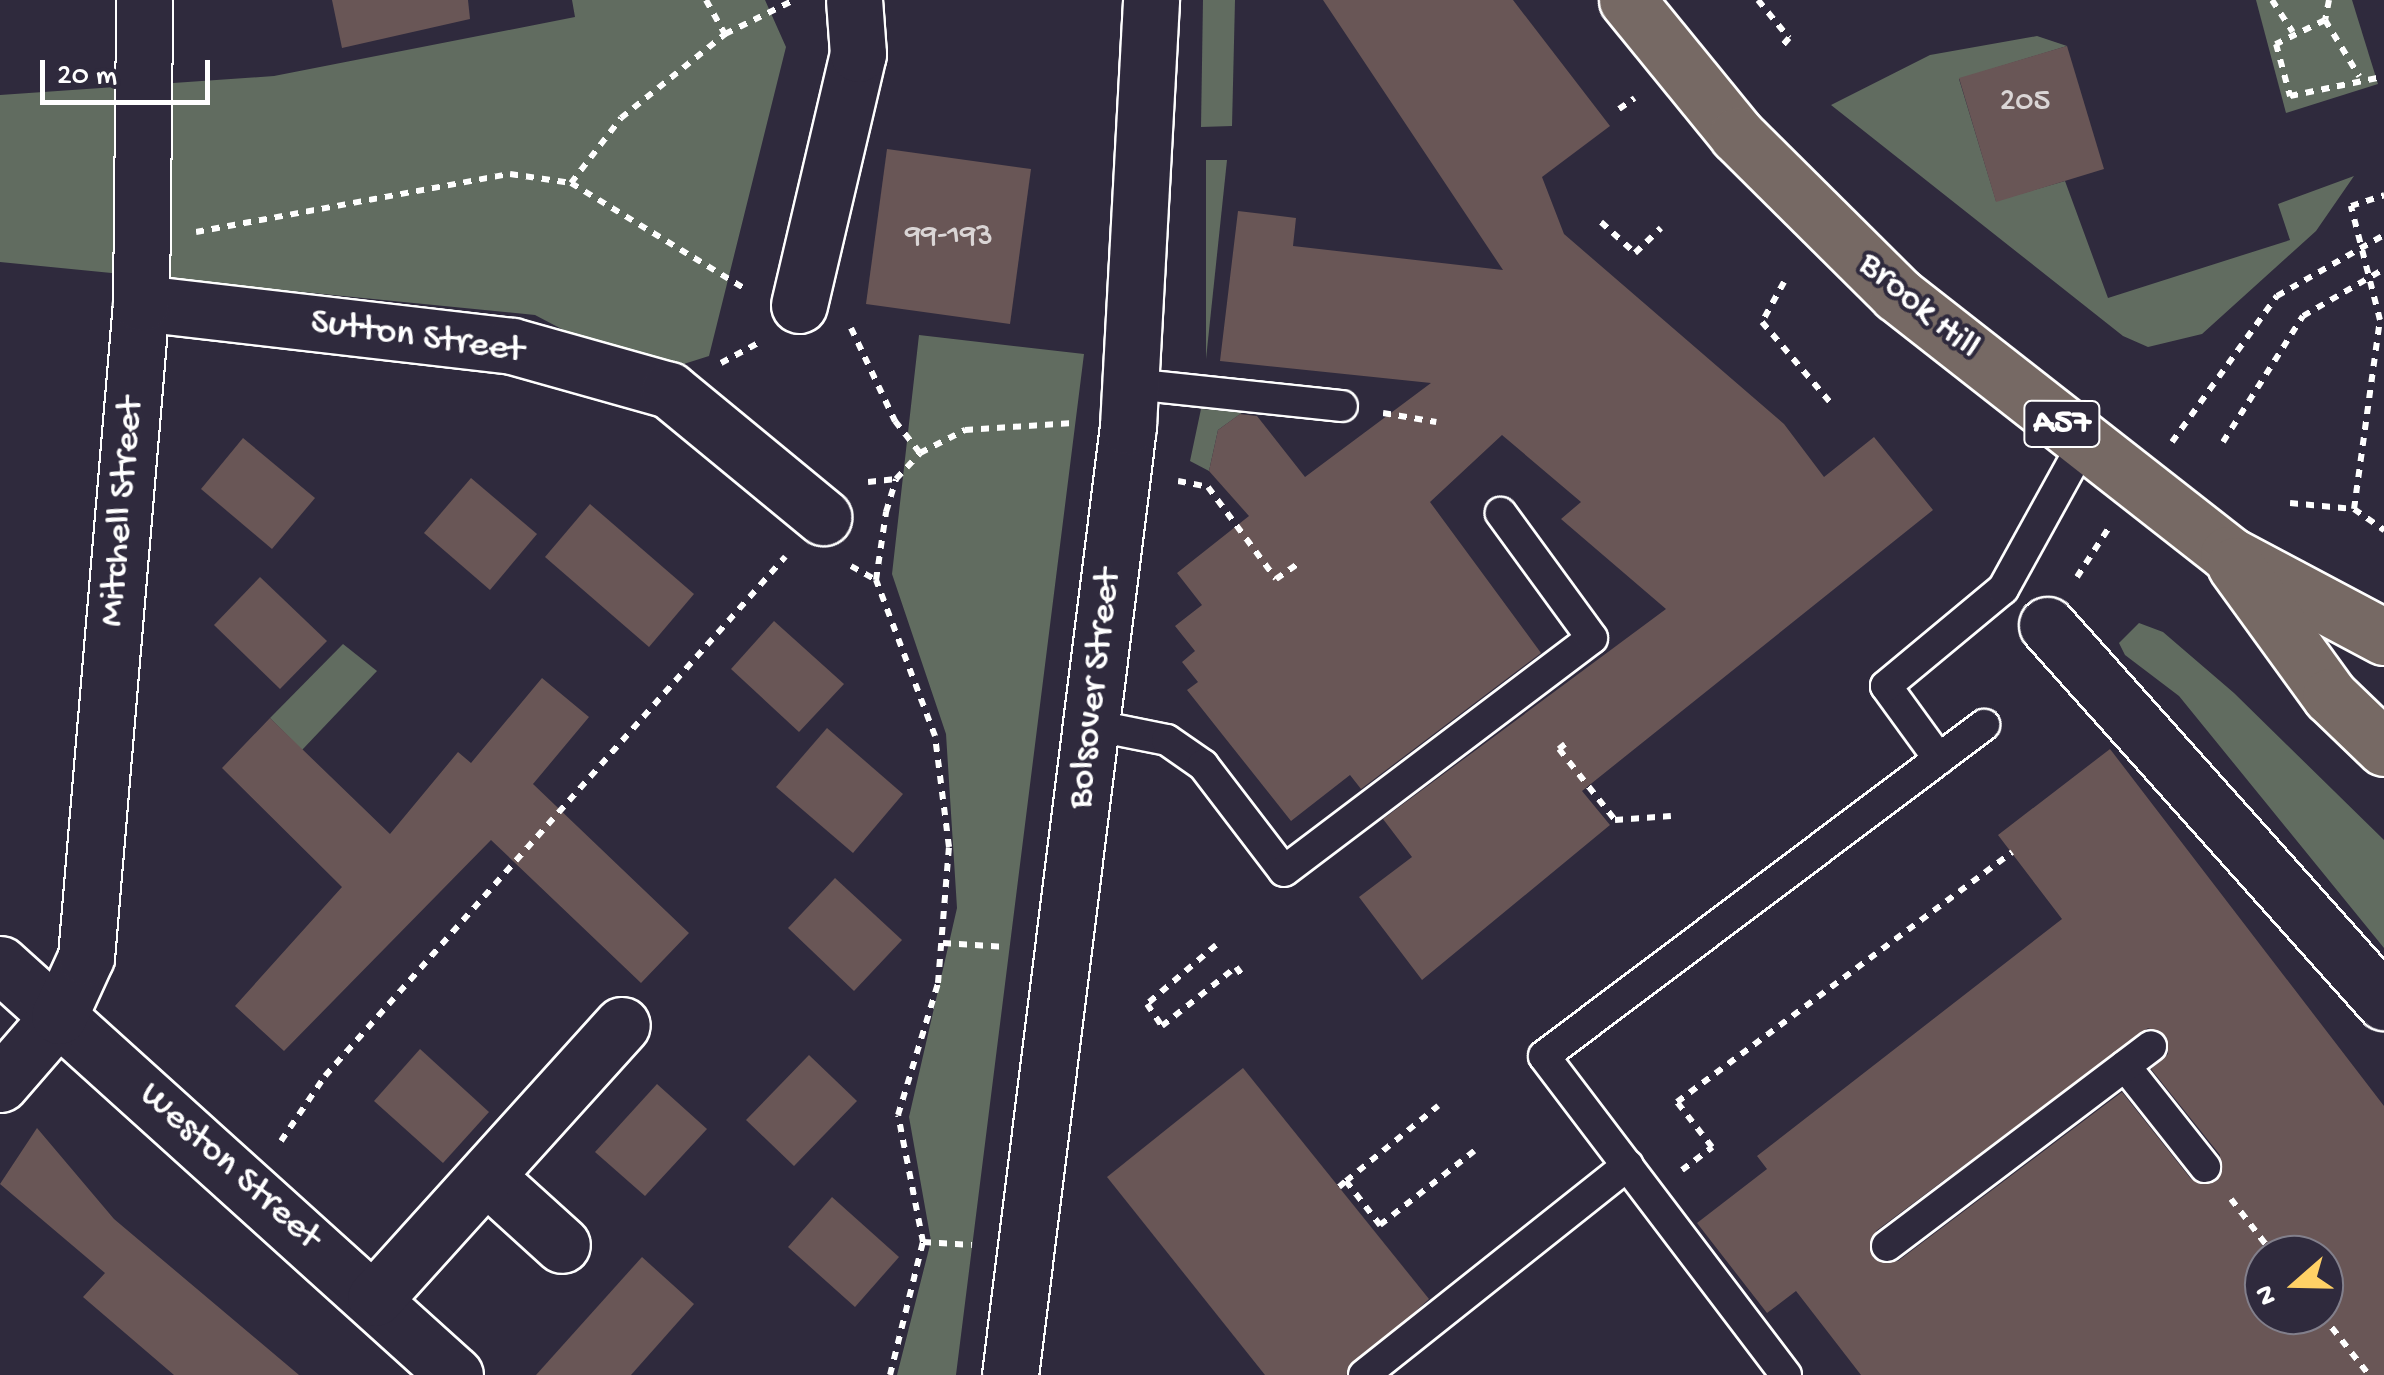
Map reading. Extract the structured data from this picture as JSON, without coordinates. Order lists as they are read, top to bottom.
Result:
{
  "streets": {
    "main road": ["Brook Hill", "A57"],
    "street": [
      "Sutton Street",
      "Mitchell Street",
      "Bolsover Street",
      "Weston Street"
    ]
  },
  "crossings": [
    ["Sutton Street", "Mitchell Street"],
    ["Mitchell Street", "Weston Street"]
  ],
  "house_numbers": ["205", "99-193"],
  "scale_bar": "20 m",
  "north": "left"
}
